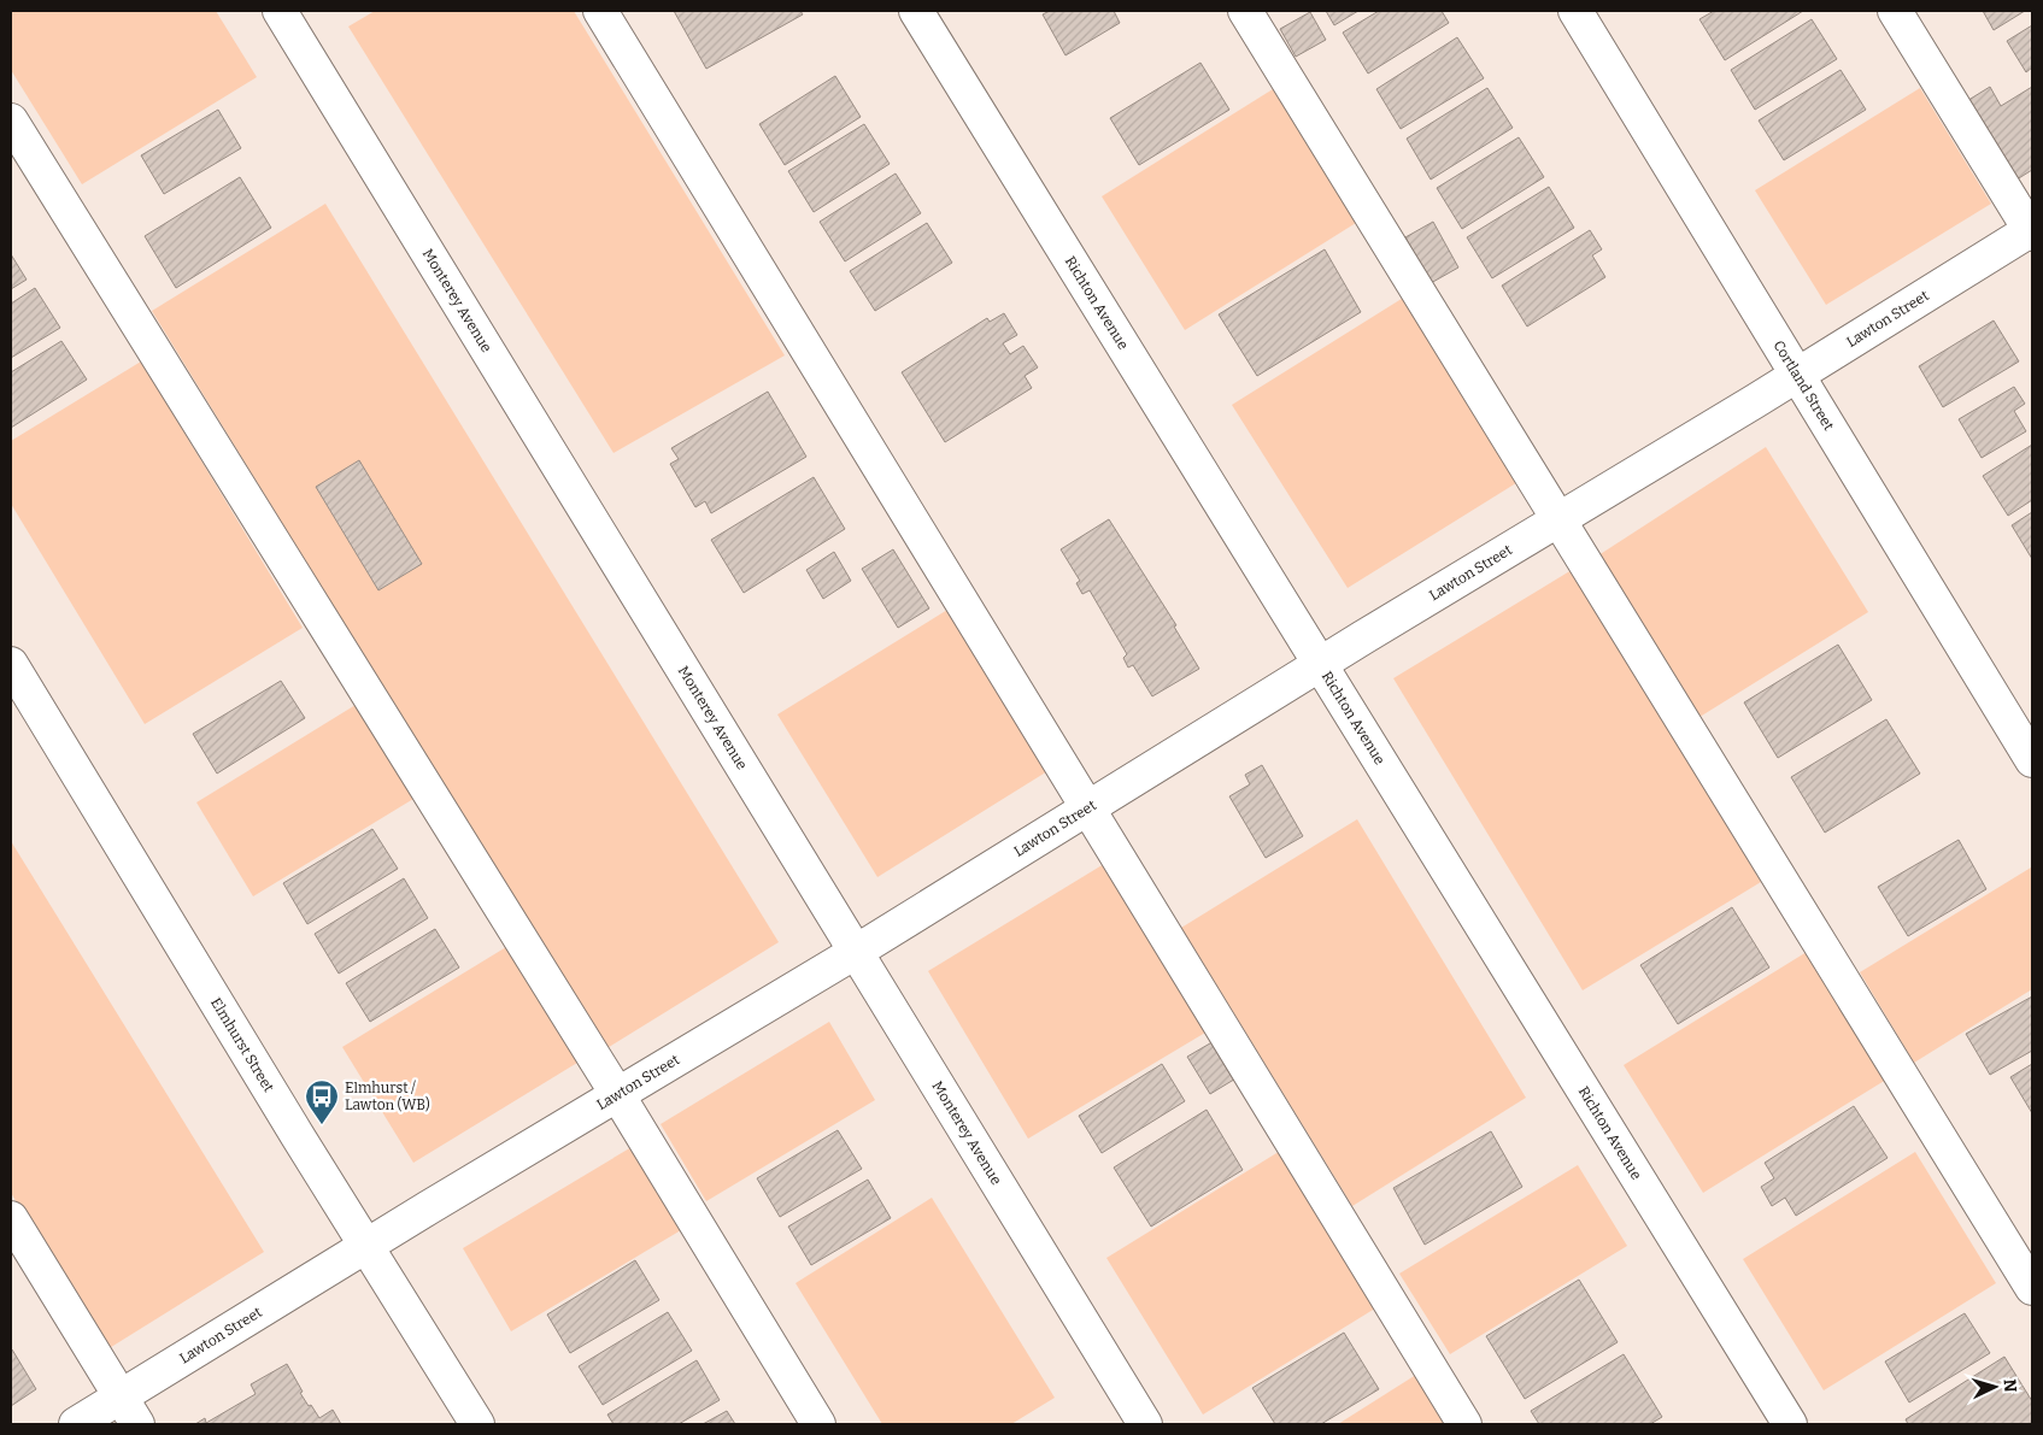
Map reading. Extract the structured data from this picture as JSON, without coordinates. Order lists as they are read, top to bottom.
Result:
{
  "streets": {
    "street": [
      "Monterey Avenue",
      "Richton Avenue",
      "Lawton Street",
      "Cortland Street",
      "Elmhurst Street"
    ]
  },
  "crossings": [
    ["Monterey Avenue", "Lawton Street"],
    ["Richton Avenue", "Lawton Street"],
    ["Lawton Street", "Cortland Street"],
    ["Lawton Street", "Elmhurst Street"]
  ],
  "places": {
    "bus stop": ["Elmhurst / Lawton (WB)"]
  },
  "north": "right"
}
